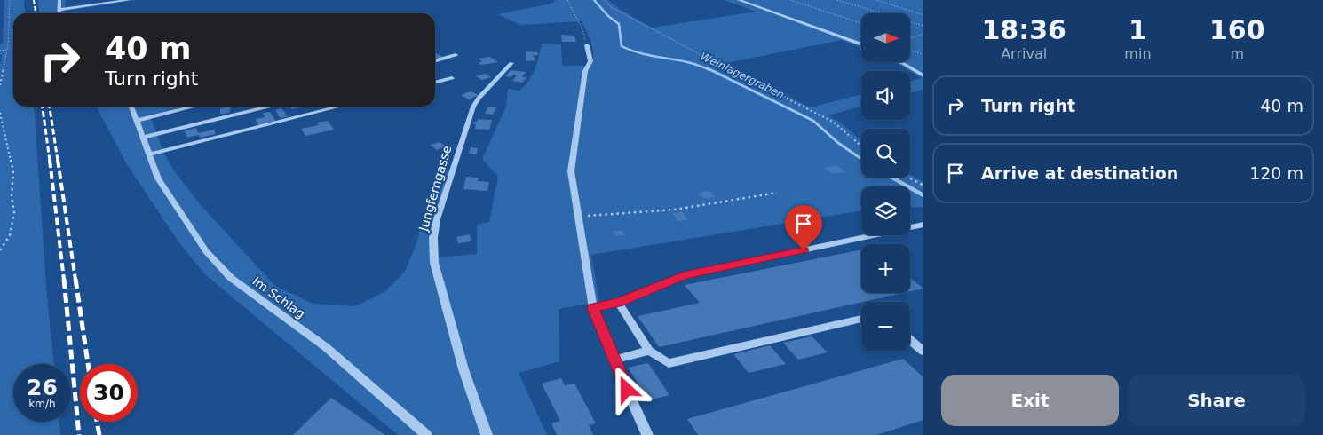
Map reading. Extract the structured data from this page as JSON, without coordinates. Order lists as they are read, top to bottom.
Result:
{
  "streets": {
    "street": ["Jungferngasse", "Im Schlag"]
  },
  "water": ["Weinlagergraben"],
  "north": "right",
  "page": {
    "eta": [
      "18:36",
      "Arrival",
      "1",
      "min",
      "160",
      "m"
    ],
    "map_buttons": ["+", "−"],
    "turn": ["40 m", "Turn right"],
    "list": [
      {
        "name": "Turn right",
        "value": "40 m"
      },
      {
        "name": "Arrive at destination",
        "value": "120 m"
      }
    ],
    "speed": "26 km/h",
    "limit": "30",
    "buttons": ["Exit", "Share"]
  }
}
